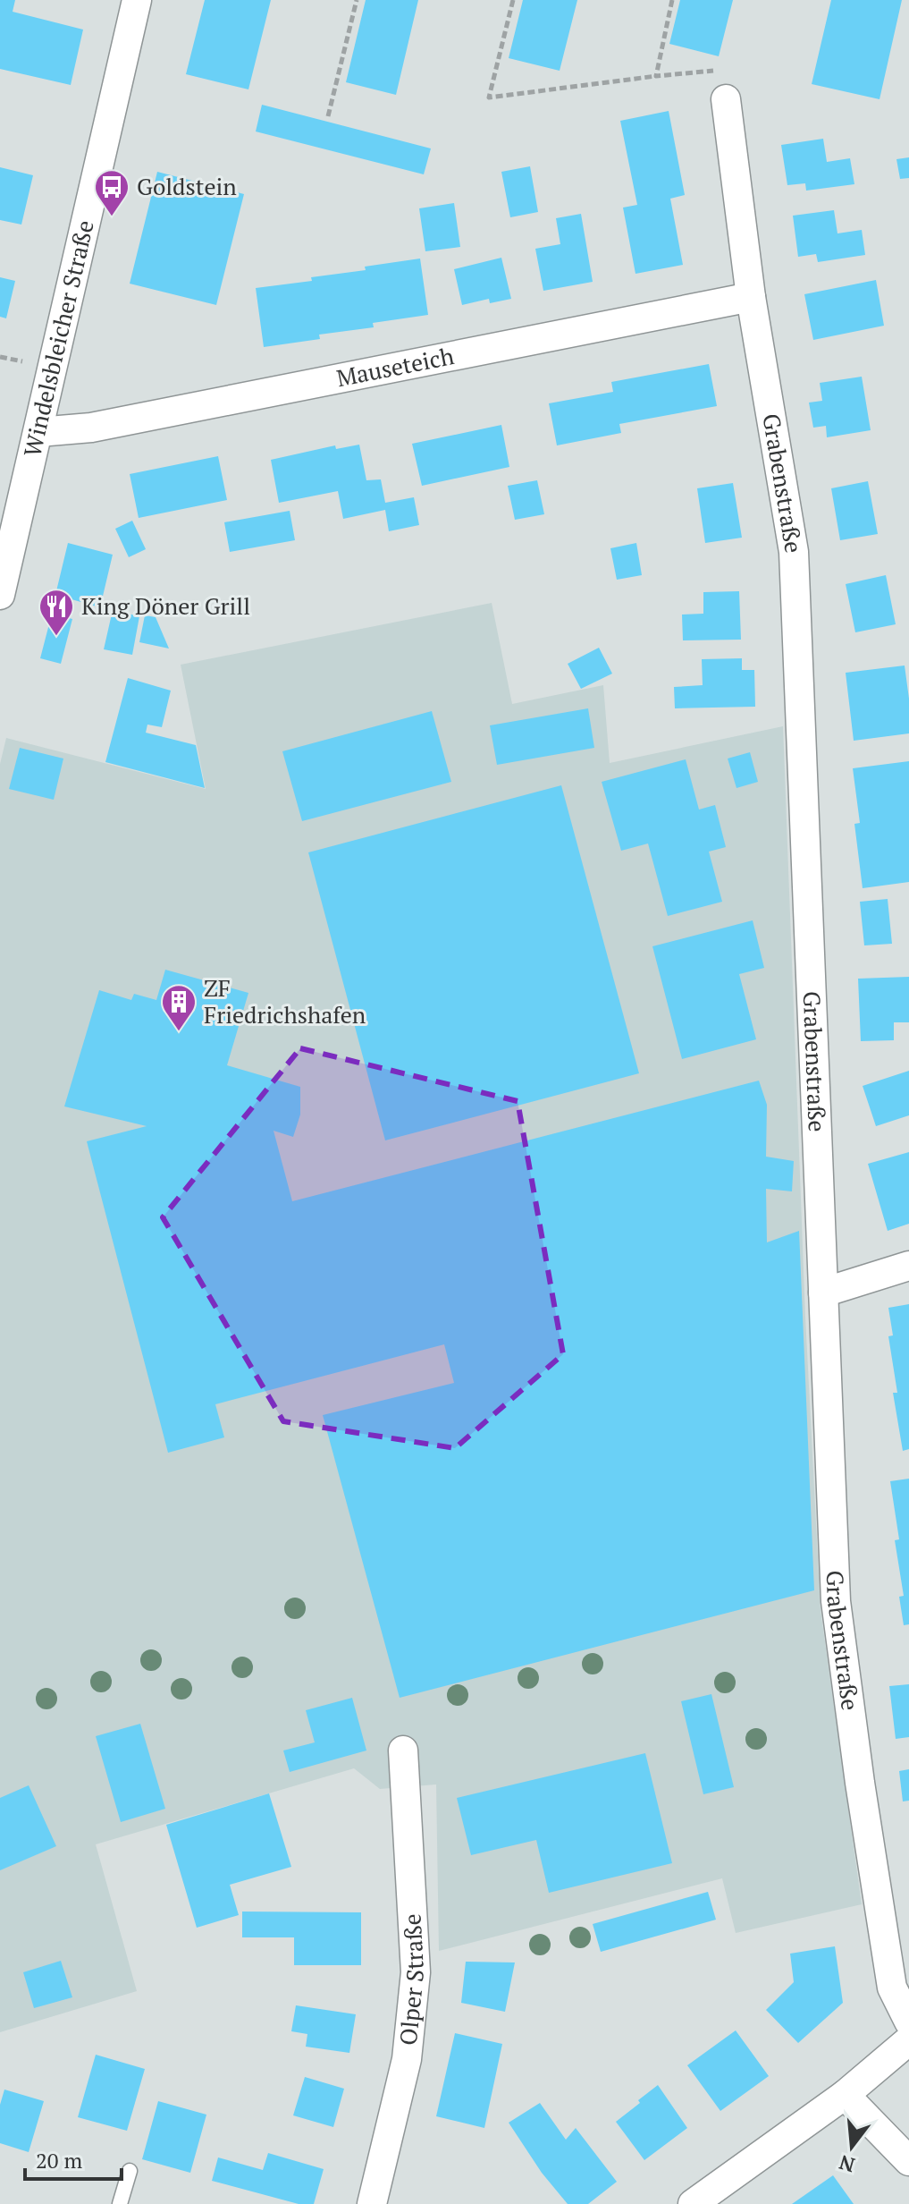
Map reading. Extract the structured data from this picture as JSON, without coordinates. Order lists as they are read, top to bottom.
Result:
{
  "streets": {
    "street": [
      "Windelsbleicher Straße",
      "Mauseteich",
      "Grabenstraße",
      "Olper Straße"
    ]
  },
  "crossings": [
    ["Windelsbleicher Straße", "Mauseteich"],
    ["Mauseteich", "Grabenstraße"]
  ],
  "places": {
    "bus stop": ["Goldstein"],
    "restaurant": ["King Döner Grill"],
    "building": ["ZF Friedrichshafen"]
  },
  "scale_bar": "20 m",
  "north": "bottom"
}
